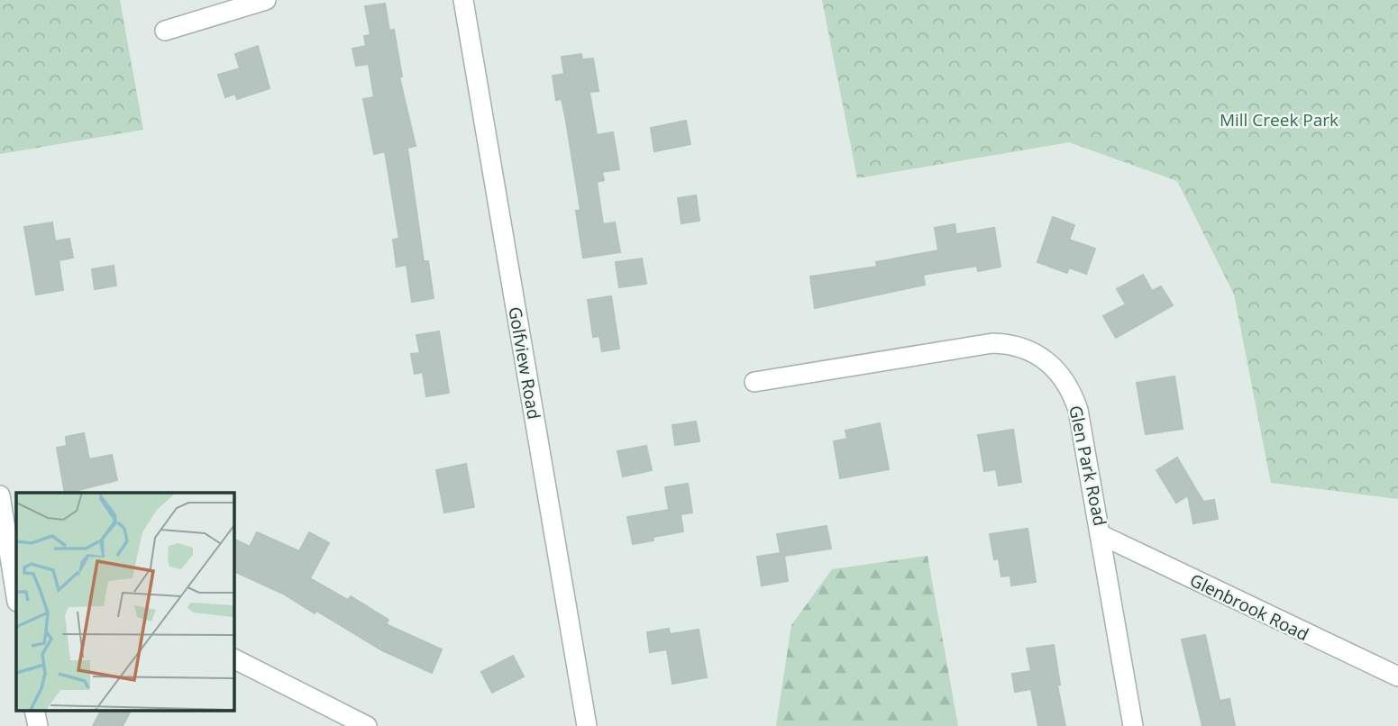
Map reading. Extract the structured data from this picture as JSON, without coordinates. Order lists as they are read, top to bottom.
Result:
{
  "streets": {
    "street": ["Golfview Road", "Glen Park Road", "Glenbrook Road"]
  },
  "crossings": [
    ["Glen Park Road", "Glenbrook Road"]
  ],
  "parks": ["Mill Creek Park"]
}
